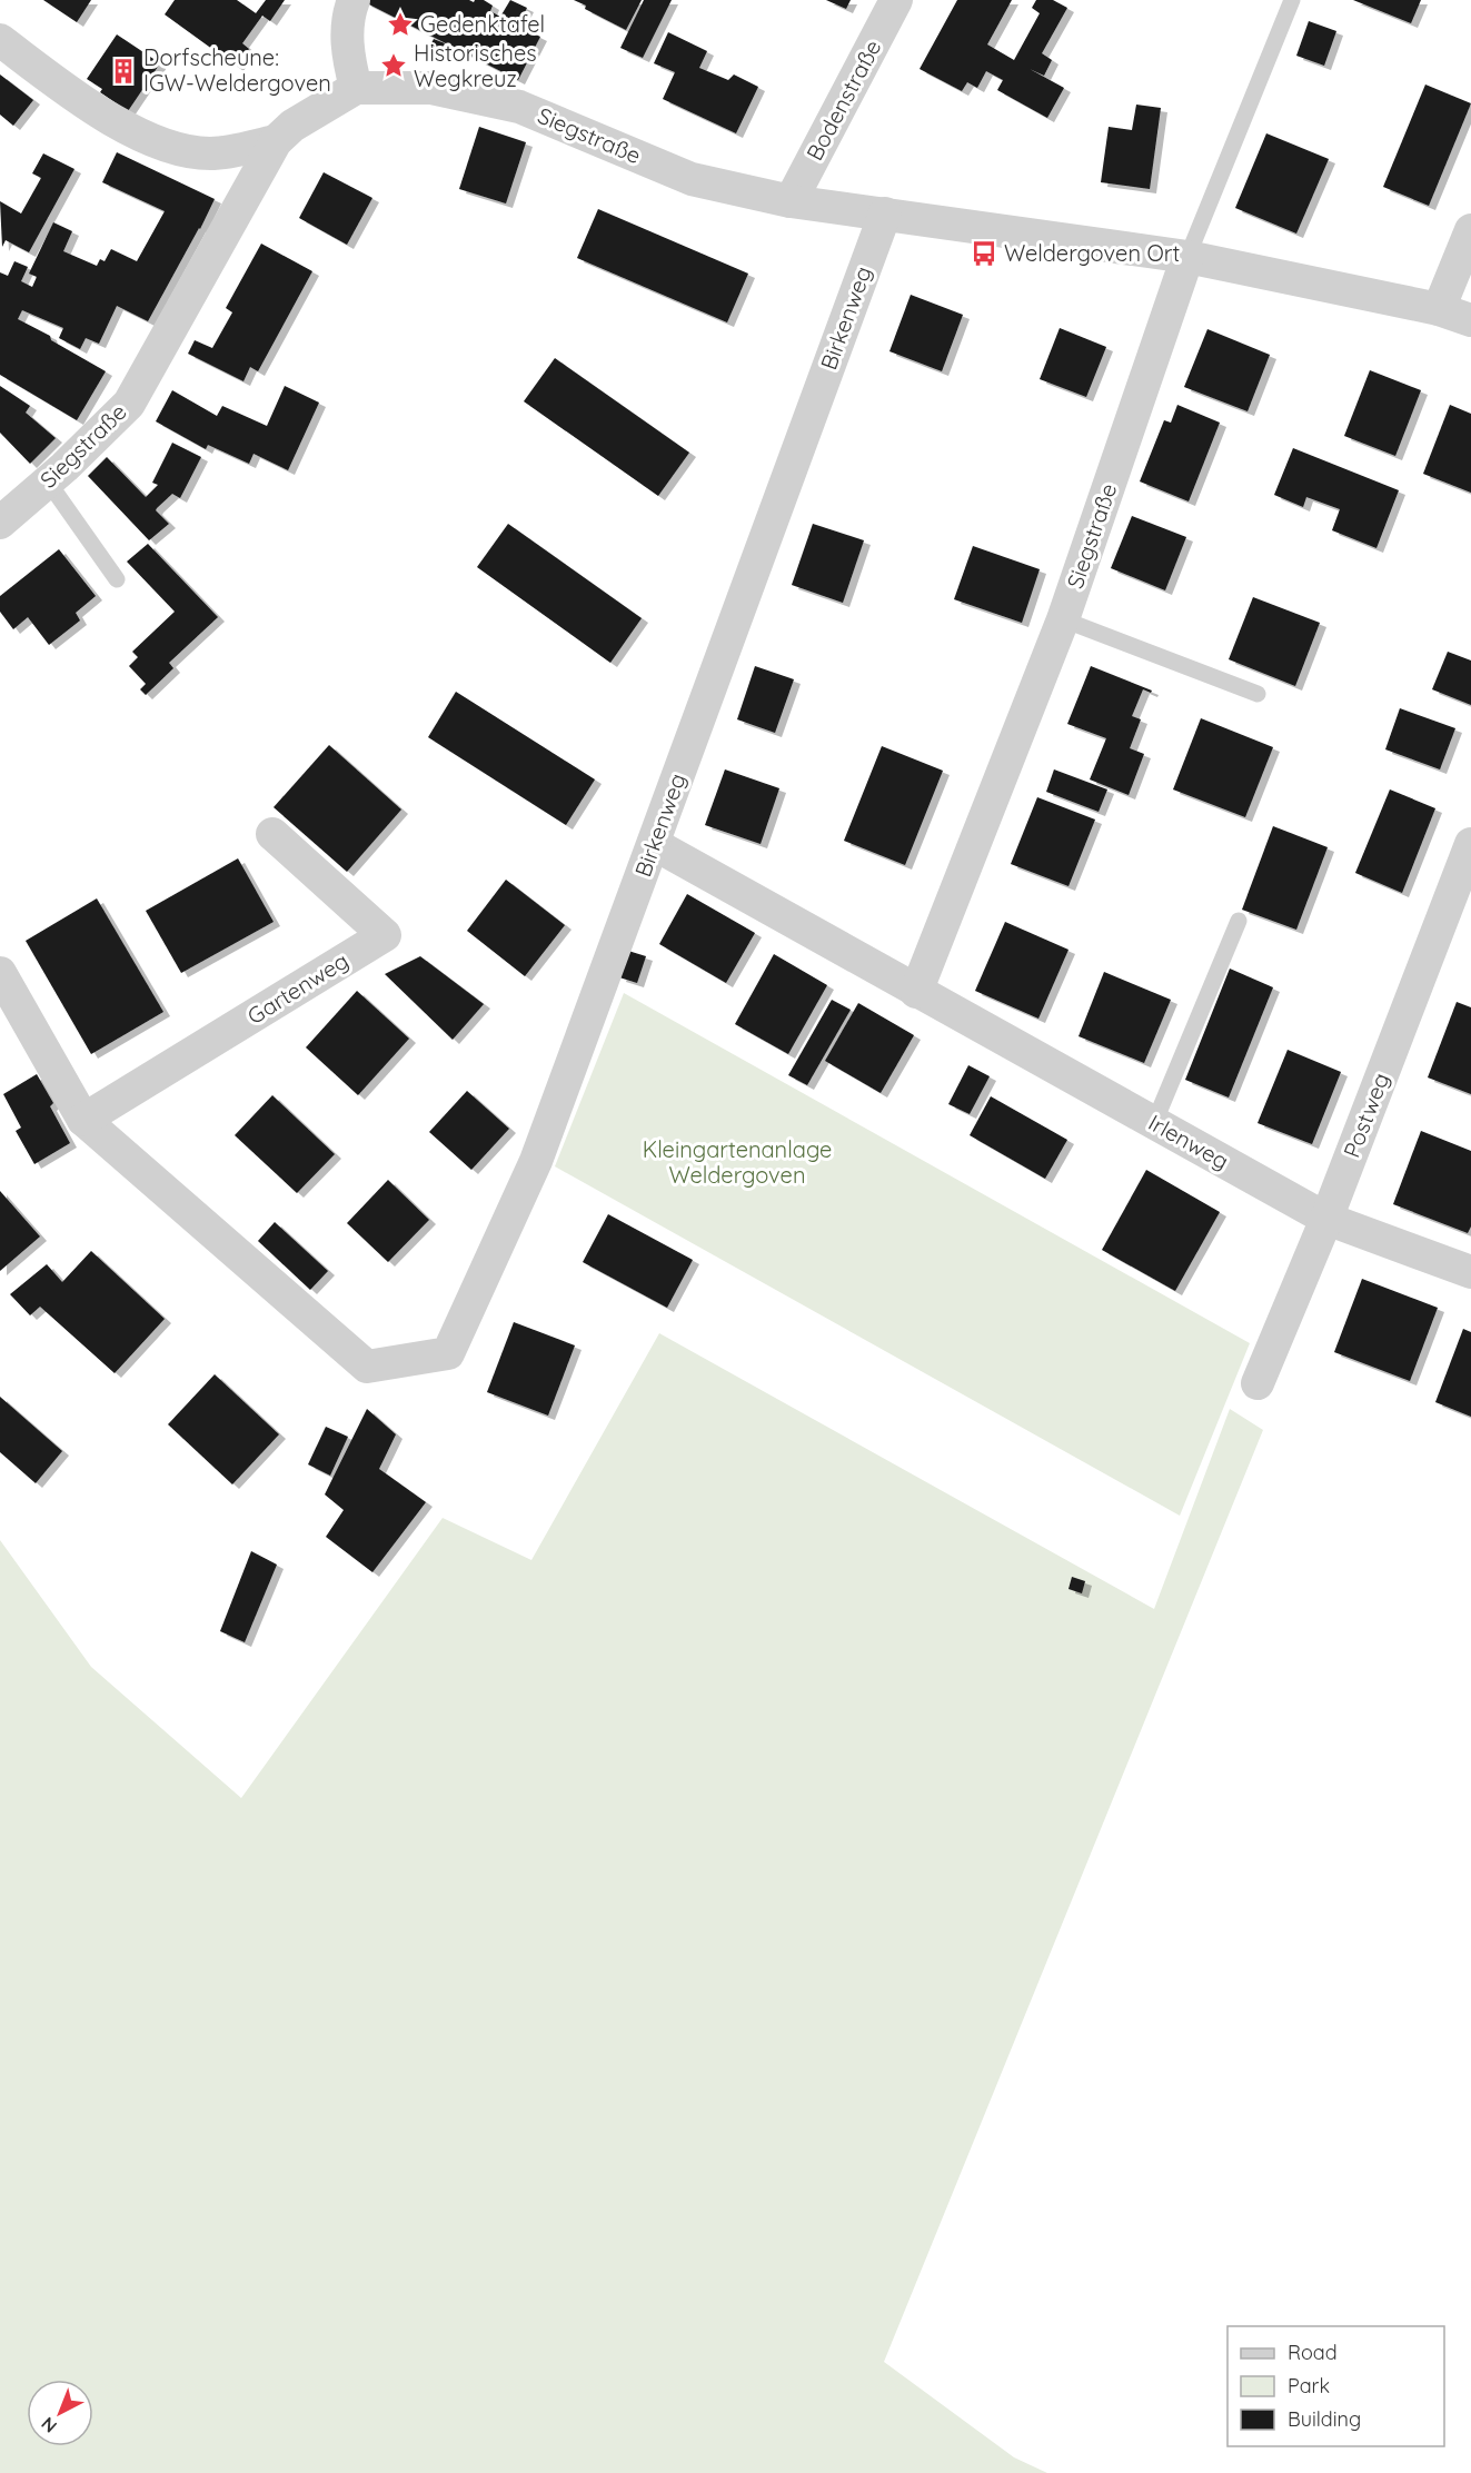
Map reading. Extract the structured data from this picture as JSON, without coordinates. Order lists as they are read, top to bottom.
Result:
{
  "streets": {
    "street": [
      "Bodenstraße",
      "Siegstraße",
      "Birkenweg",
      "Gartenweg",
      "Postweg",
      "Irlenweg"
    ]
  },
  "crossings": [
    ["Bodenstraße", "Siegstraße"],
    ["Siegstraße", "Birkenweg"],
    ["Birkenweg", "Gartenweg"],
    ["Birkenweg", "Irlenweg"],
    ["Postweg", "Irlenweg"]
  ],
  "parks": ["Kleingartenanlage Weldergoven"],
  "places": {
    "place": ["Gedenktafel", "Historisches Wegkreuz"],
    "building": ["Dorfscheune: IGW-Weldergoven"],
    "bus stop": ["Weldergoven Ort"]
  },
  "legend": ["Road", "Park", "Building"],
  "north": "bottom left"
}
